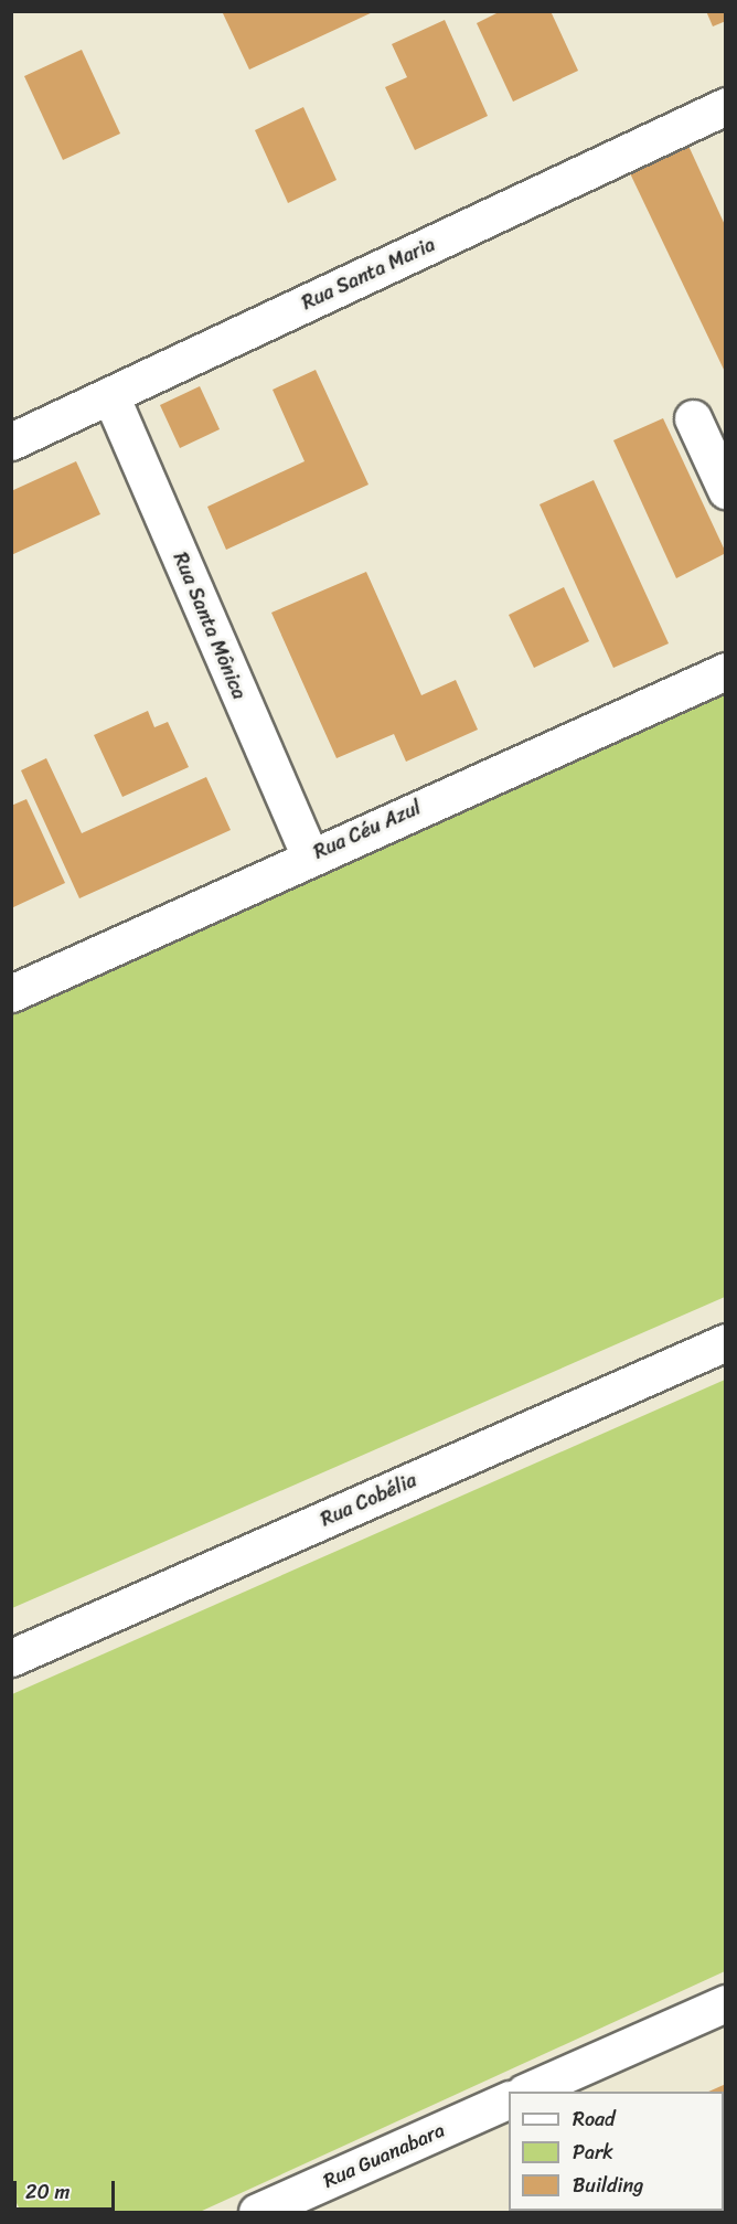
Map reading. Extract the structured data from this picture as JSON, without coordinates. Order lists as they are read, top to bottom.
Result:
{
  "streets": {
    "street": [
      "Rua Santa Maria",
      "Rua Santa Mônica",
      "Rua Céu Azul",
      "Rua Cobélia",
      "Rua Guanabara"
    ]
  },
  "crossings": [
    ["Rua Santa Maria", "Rua Santa Mônica"],
    ["Rua Santa Mônica", "Rua Céu Azul"]
  ],
  "legend": ["Road", "Park", "Building"],
  "scale_bar": "20 m"
}
